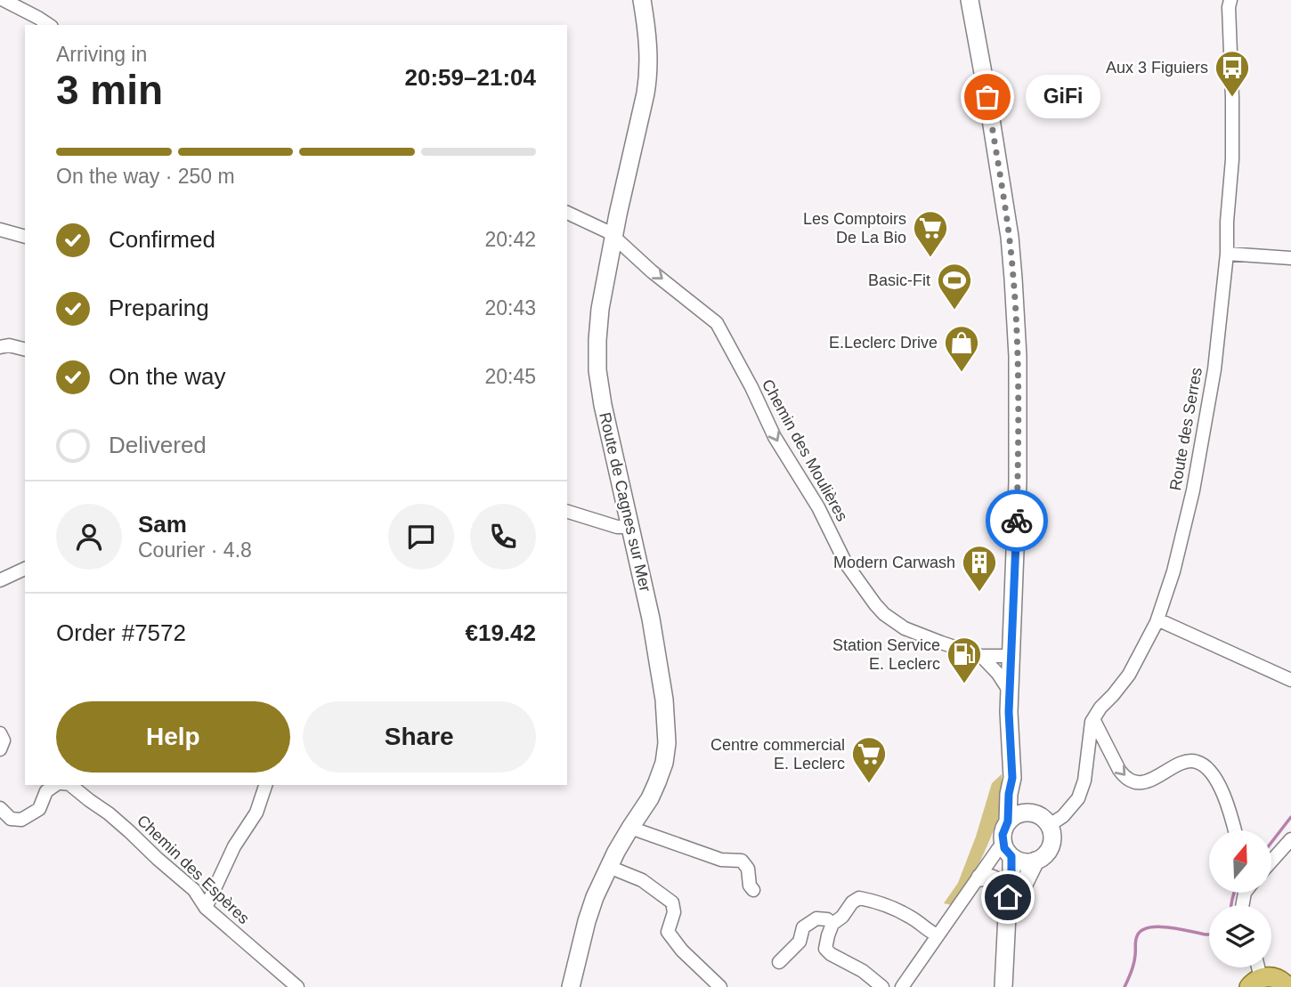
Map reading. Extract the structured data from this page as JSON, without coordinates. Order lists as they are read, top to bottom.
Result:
{
  "streets": {
    "main road": ["Route de Cagnes sur Mer"],
    "street": ["Route des Serres", "Chemin des Moulières", "Chemin des Espères"]
  },
  "crossings": [
    ["Chemin des Moulières", "Route de Cagnes sur Mer"]
  ],
  "one_way": ["Chemin des Moulières"],
  "places": {
    "other": ["GiFi"],
    "bus stop": ["Aux 3 Figuiers"],
    "supermarket": ["Les Comptoirs De La Bio", "Centre commercial E. Leclerc"],
    "sports": ["Basic-Fit"],
    "shop": ["E.Leclerc Drive"],
    "building": ["Modern Carwash"],
    "fuel station": ["Station Service E. Leclerc"]
  },
  "north": "top",
  "page": {
    "heading": ["3 min", "Arriving in", "20:59–21:04"],
    "panel": [
      "Sam",
      "Courier · 4.8",
      "Order #7572",
      "€19.42"
    ],
    "bubble": "GiFi",
    "bar": "On the way · 250 m",
    "list": [
      ["Confirmed", "20:42"],
      ["Preparing", "20:43"],
      ["On the way", "20:45"],
      "Delivered"
    ],
    "buttons": ["Help", "Share"]
  }
}
